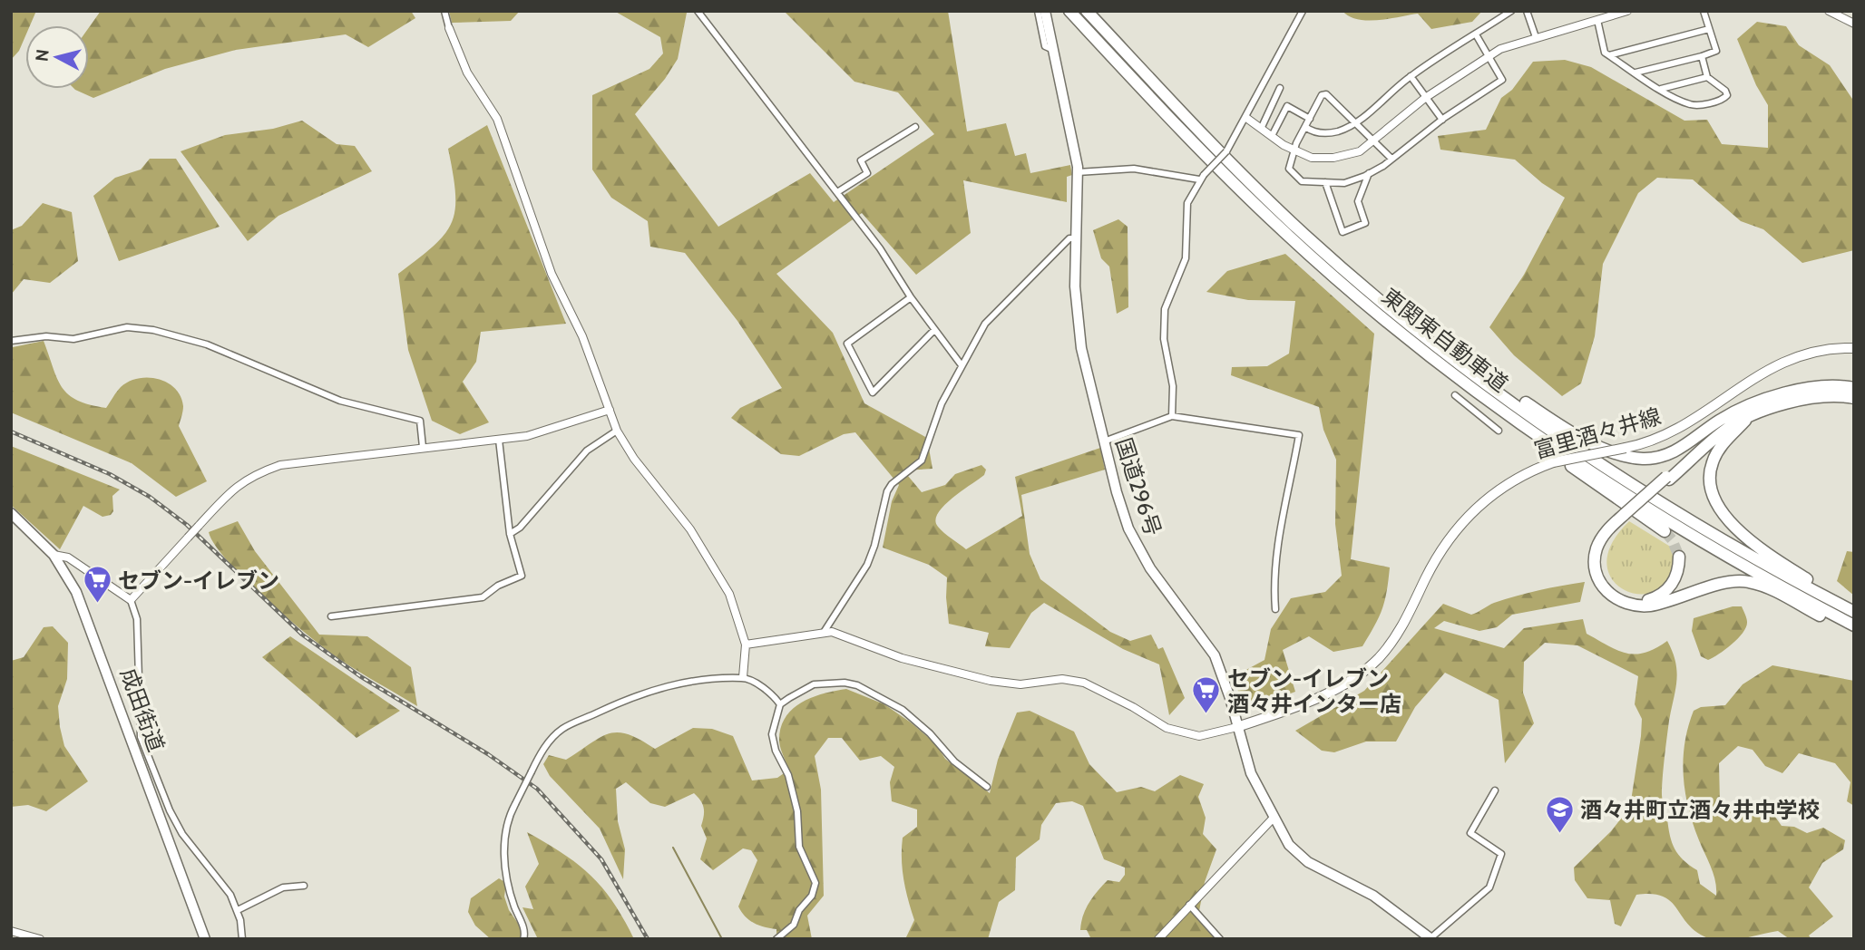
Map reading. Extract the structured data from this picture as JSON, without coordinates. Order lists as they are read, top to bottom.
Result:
{
  "streets": {
    "highway": ["東関東自動車道", "国道296号", "成田街道"],
    "main road": ["富里酒々井線"]
  },
  "crossings": [
    ["富里酒々井線", "国道296号"]
  ],
  "places": {
    "supermarket": ["セブン-イレブン", "セブン-イレブン 酒々井インター店"],
    "school or university": ["酒々井町立酒々井中学校"]
  },
  "north": "left"
}
